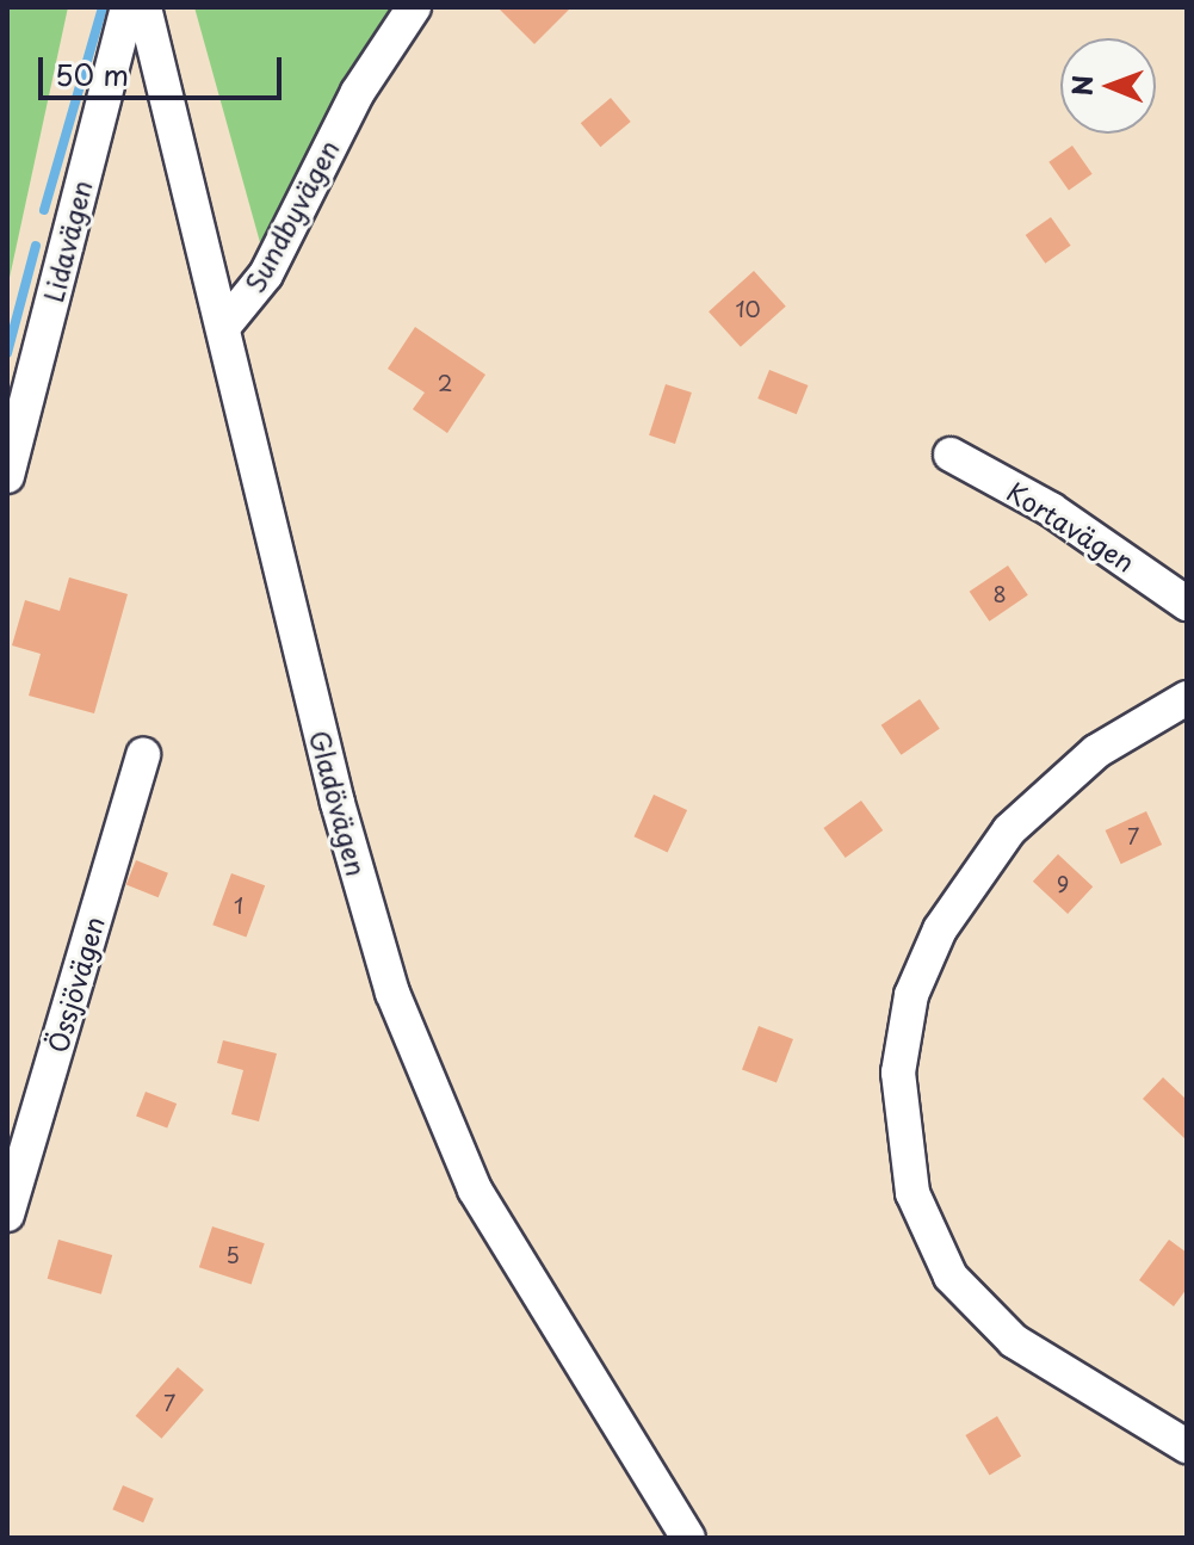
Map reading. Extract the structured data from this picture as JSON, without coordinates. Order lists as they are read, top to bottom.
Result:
{
  "streets": {
    "street": [
      "Sundbyvägen",
      "Lidavägen",
      "Kortavägen",
      "Gladövägen",
      "Össjövägen"
    ]
  },
  "crossings": [
    ["Sundbyvägen", "Gladövägen"]
  ],
  "house_numbers": [
    "10",
    "2",
    "8",
    "7",
    "9",
    "1",
    "5",
    "7"
  ],
  "scale_bar": "50 m",
  "north": "left"
}
